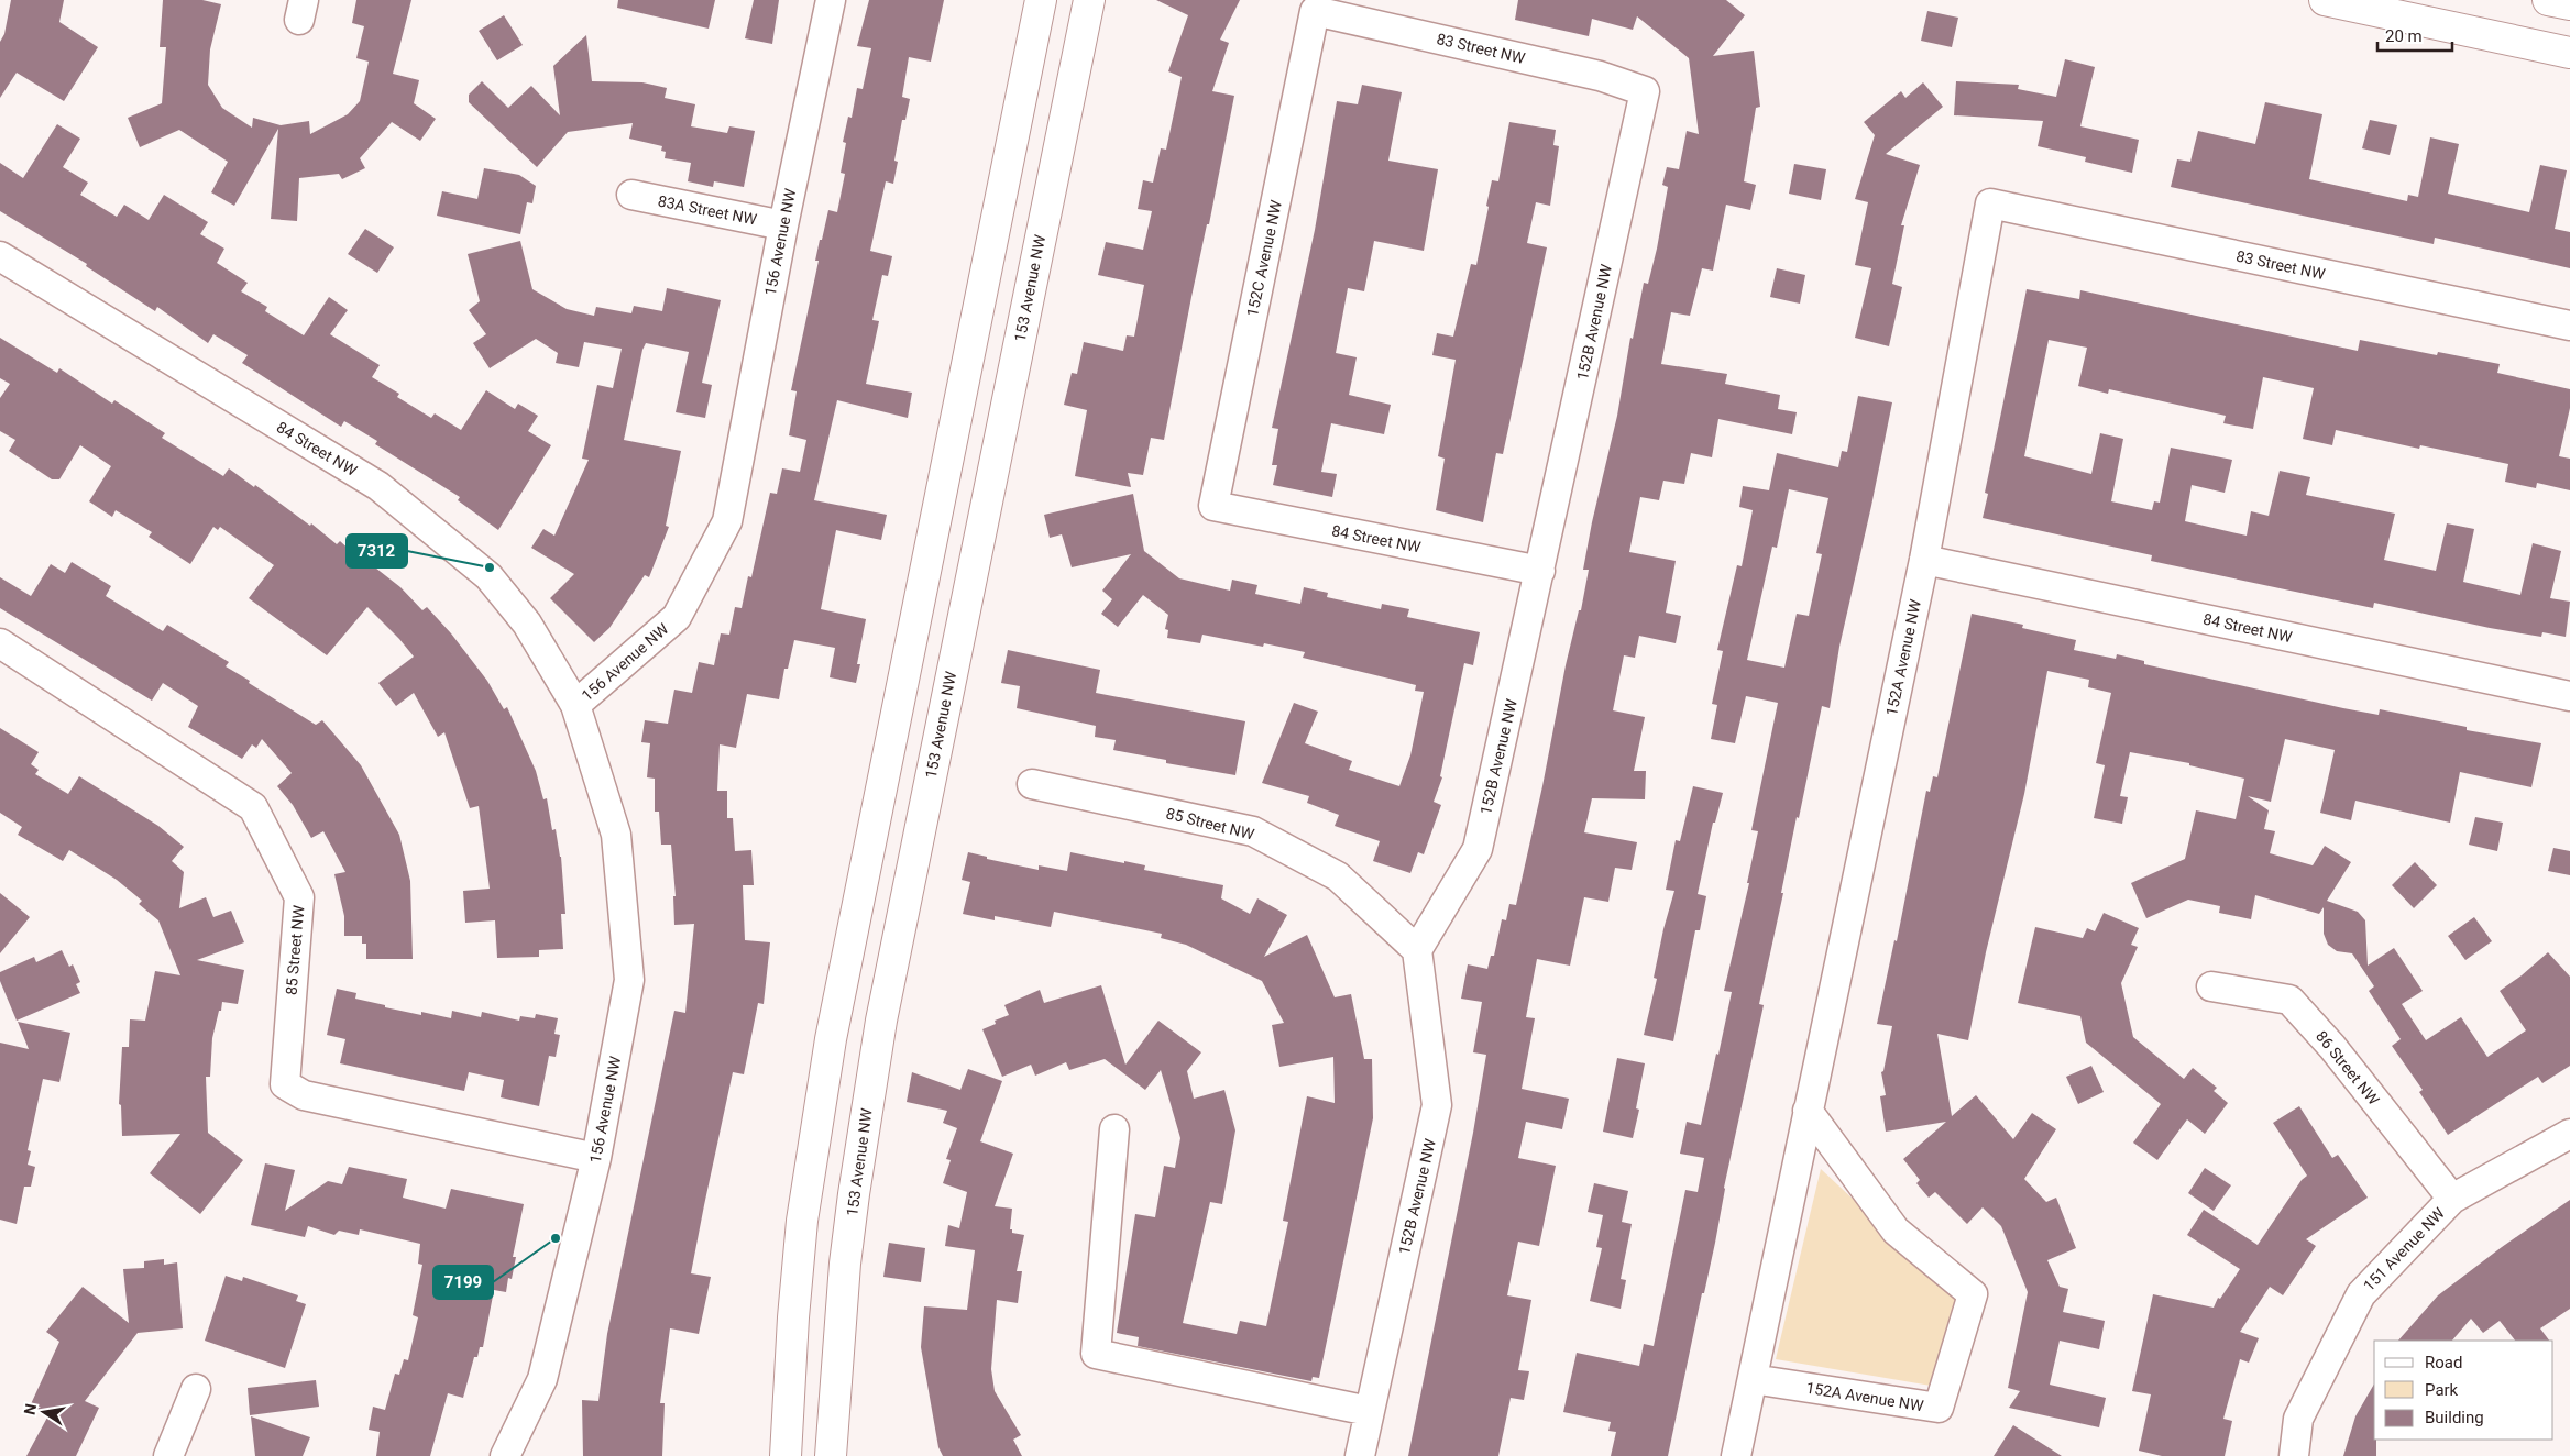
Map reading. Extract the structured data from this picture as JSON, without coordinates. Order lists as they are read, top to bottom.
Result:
{
  "streets": {
    "main road": ["153 Avenue NW"],
    "street": [
      "83 Street NW",
      "83A Street NW",
      "156 Avenue NW",
      "152C Avenue NW",
      "152B Avenue NW",
      "84 Street NW",
      "152A Avenue NW",
      "85 Street NW",
      "86 Street NW",
      "151 Avenue NW"
    ]
  },
  "crossings": [
    ["83 Street NW", "152C Avenue NW"],
    ["83 Street NW", "152B Avenue NW"],
    ["83 Street NW", "152A Avenue NW"],
    ["83A Street NW", "156 Avenue NW"],
    ["156 Avenue NW", "84 Street NW"],
    ["156 Avenue NW", "85 Street NW"],
    ["152C Avenue NW", "84 Street NW"],
    ["152B Avenue NW", "84 Street NW"],
    ["152B Avenue NW", "85 Street NW"],
    ["84 Street NW", "152A Avenue NW"],
    ["86 Street NW", "151 Avenue NW"]
  ],
  "places": ["7312", "7199"],
  "legend": ["Road", "Park", "Building"],
  "scale_bar": "20 m",
  "north": "left"
}
